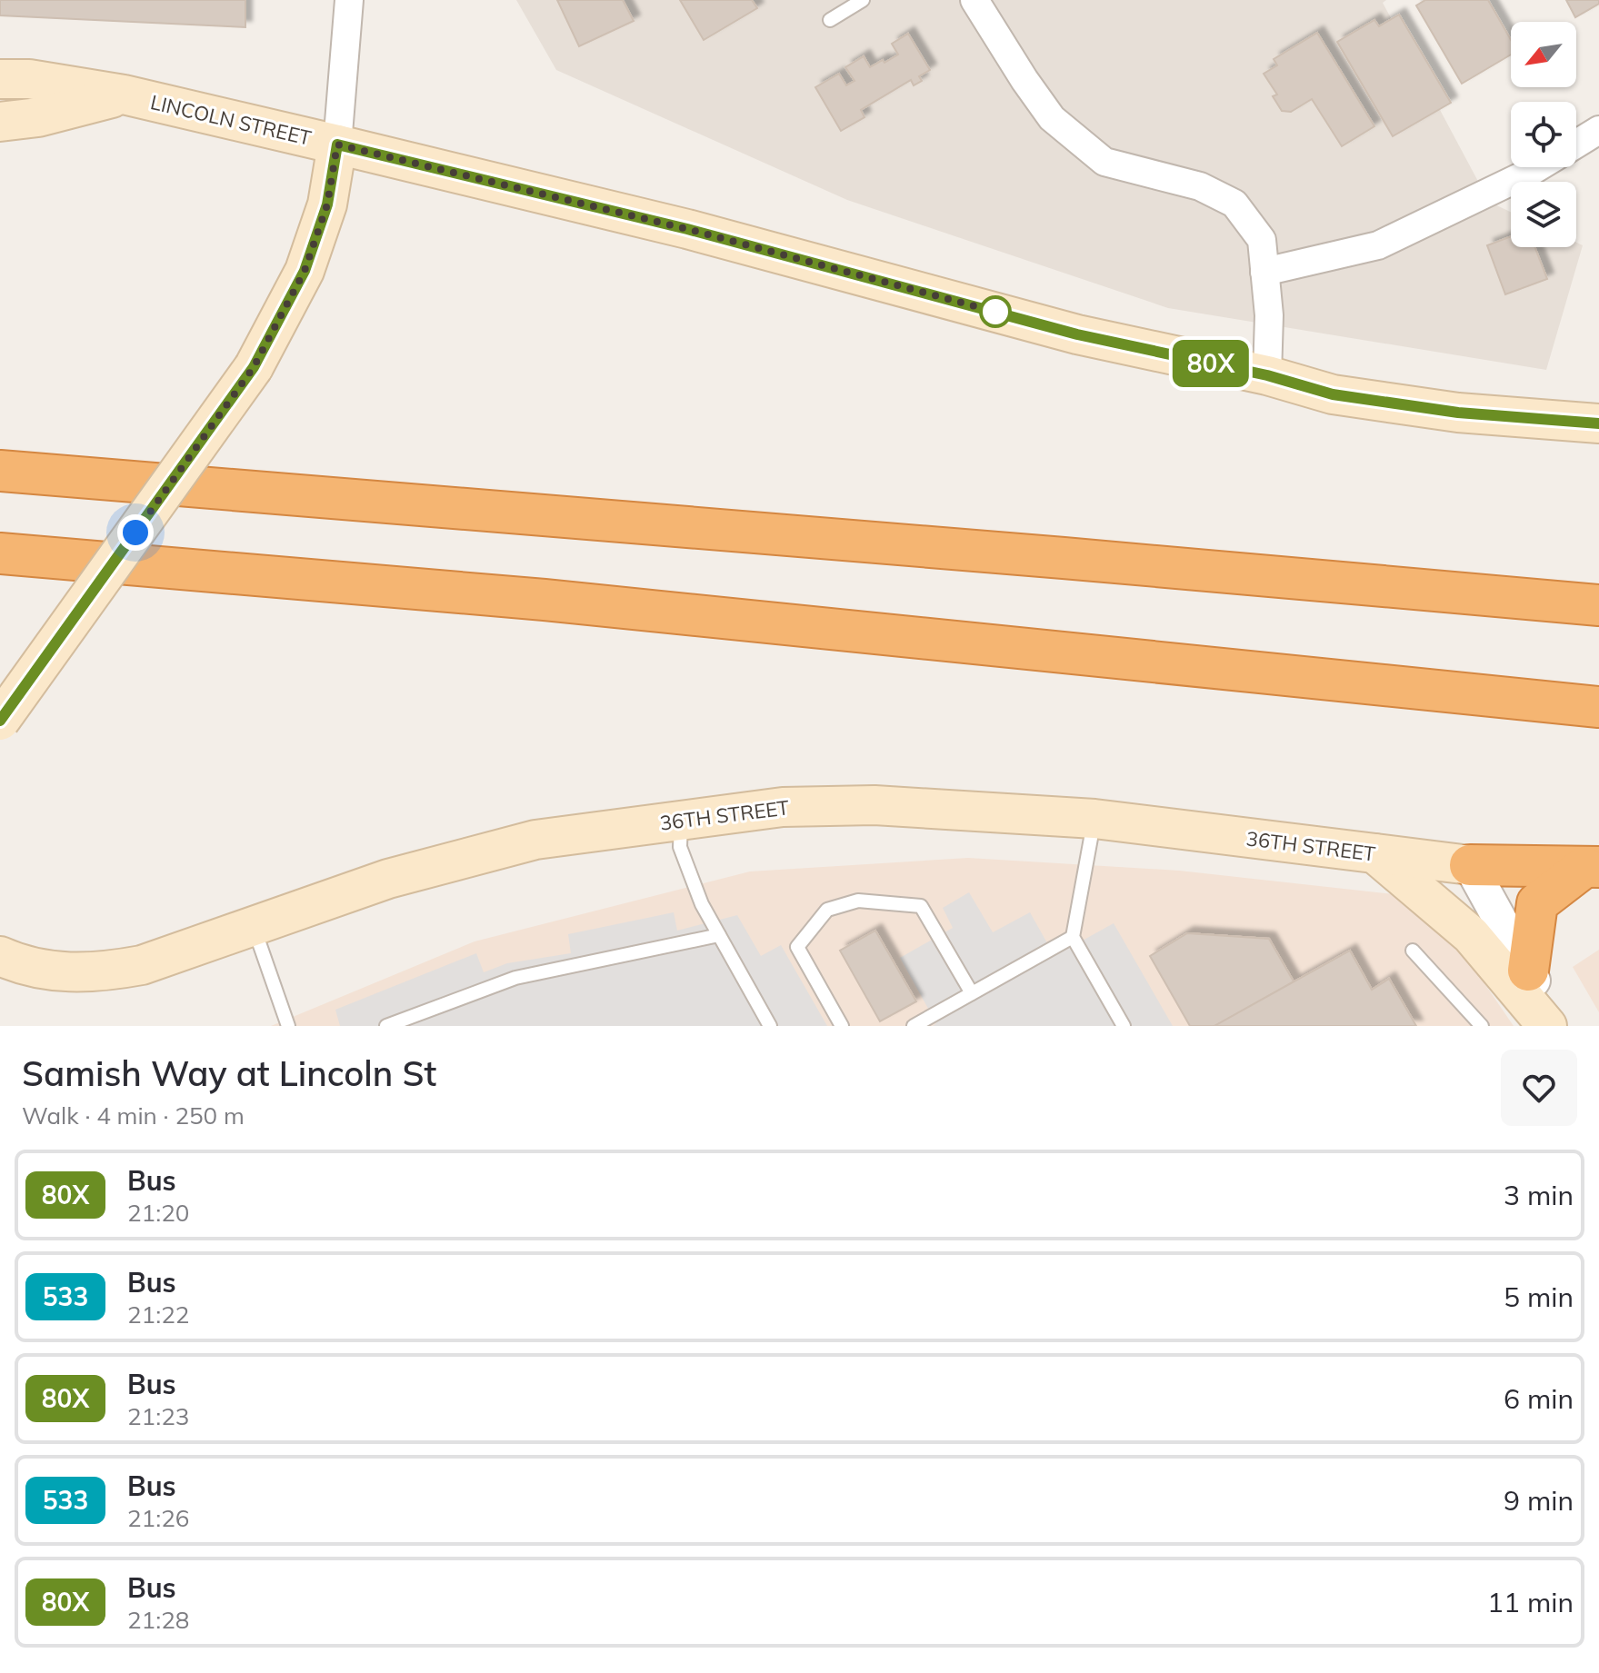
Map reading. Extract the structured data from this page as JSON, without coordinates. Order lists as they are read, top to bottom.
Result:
{
  "streets": {
    "main road": ["LINCOLN STREET", "36TH STREET"]
  },
  "lines": ["bus line 80X"],
  "north": "bottom left",
  "page": {
    "on_map": "80X",
    "heading": ["Samish Way at Lincoln St", "Walk · 4 min · 250 m"],
    "list": [
      {
        "mark": "80X",
        "name": "Bus",
        "note": "21:20",
        "value": "3 min"
      },
      {
        "mark": "533",
        "name": "Bus",
        "note": "21:22",
        "value": "5 min"
      },
      {
        "mark": "80X",
        "name": "Bus",
        "note": "21:23",
        "value": "6 min"
      },
      {
        "mark": "533",
        "name": "Bus",
        "note": "21:26",
        "value": "9 min"
      },
      {
        "mark": "80X",
        "name": "Bus",
        "note": "21:28",
        "value": "11 min"
      }
    ]
  }
}
